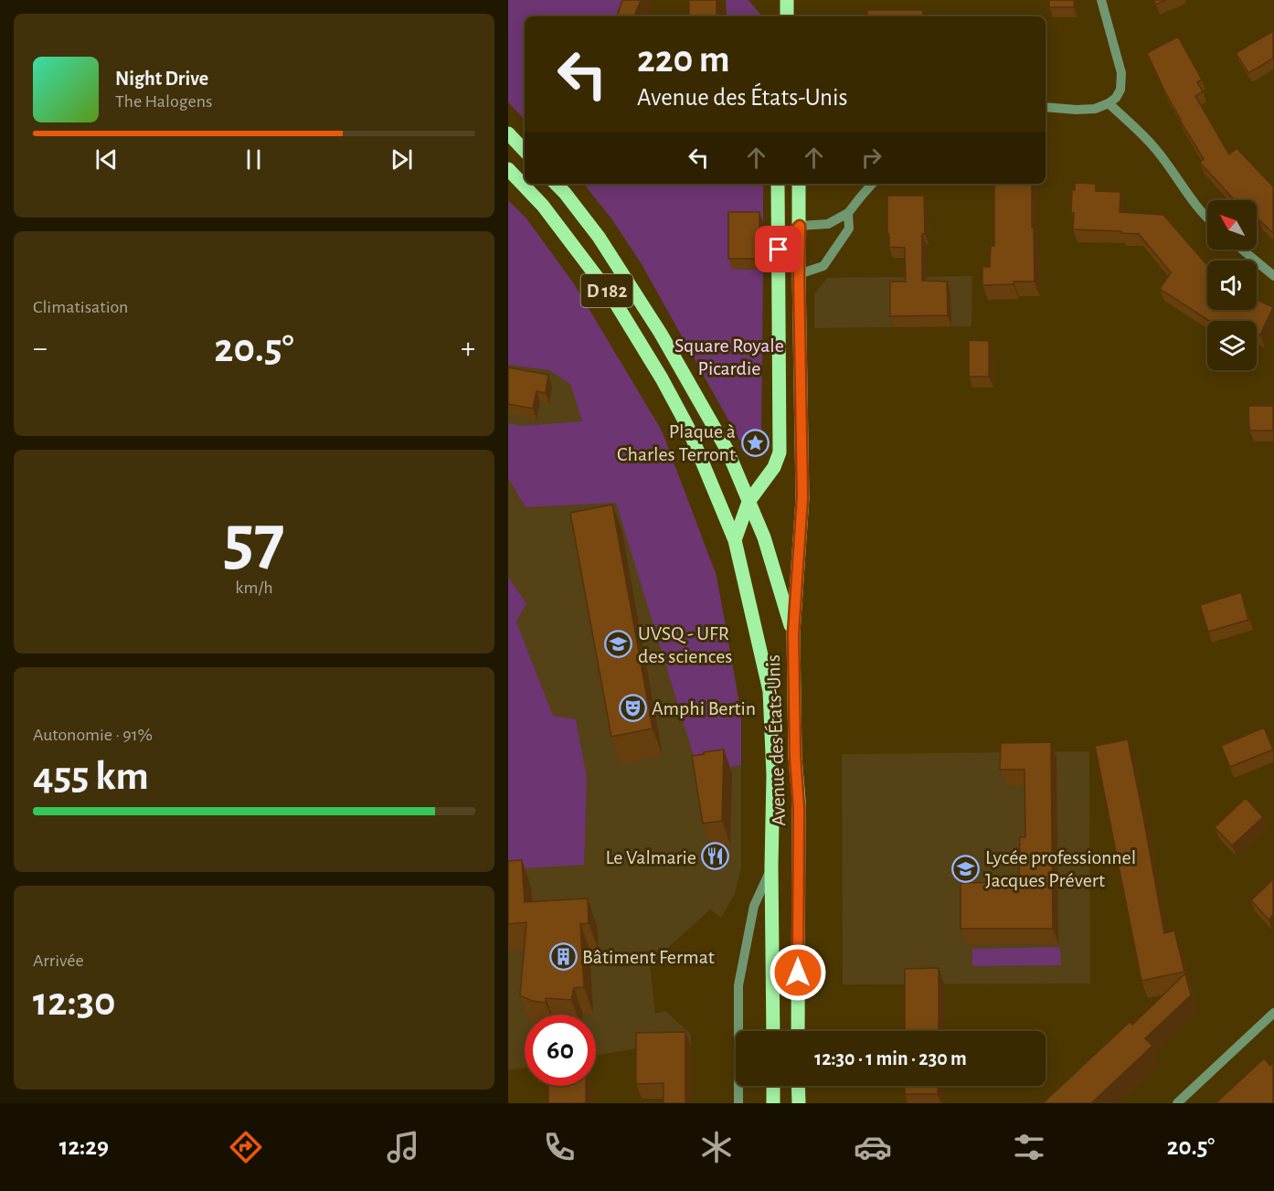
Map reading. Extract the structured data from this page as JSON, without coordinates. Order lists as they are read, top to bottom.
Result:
{
  "streets": {
    "main road": ["D 182", "Avenue des États-Unis"]
  },
  "crossings": [
    ["D 182", "Avenue des États-Unis"]
  ],
  "parks": ["Square Royale Picardie"],
  "places": {
    "place": ["Plaque à Charles Terront"],
    "school or university": ["UVSQ - UFR des sciences", "Lycée professionnel Jacques Prévert"],
    "theatre": ["Amphi Bertin"],
    "restaurant": ["Le Valmarie"],
    "building": ["Bâtiment Fermat"]
  },
  "north": "top left",
  "page": {
    "turn": ["220 m", "Avenue des États-Unis"],
    "song": ["Night Drive", "The Halogens"],
    "tile": [
      "Climatisation",
      ["57", "km/h"],
      ["Autonomie · 91%", "455 km"],
      ["Arrivée", "12:30"]
    ],
    "heat": ["−", "20.5°", "+"],
    "limit": "60",
    "trip": "12:30 · 1 min · 230 m",
    "tabs": ["12:29", "20.5°"]
  }
}
